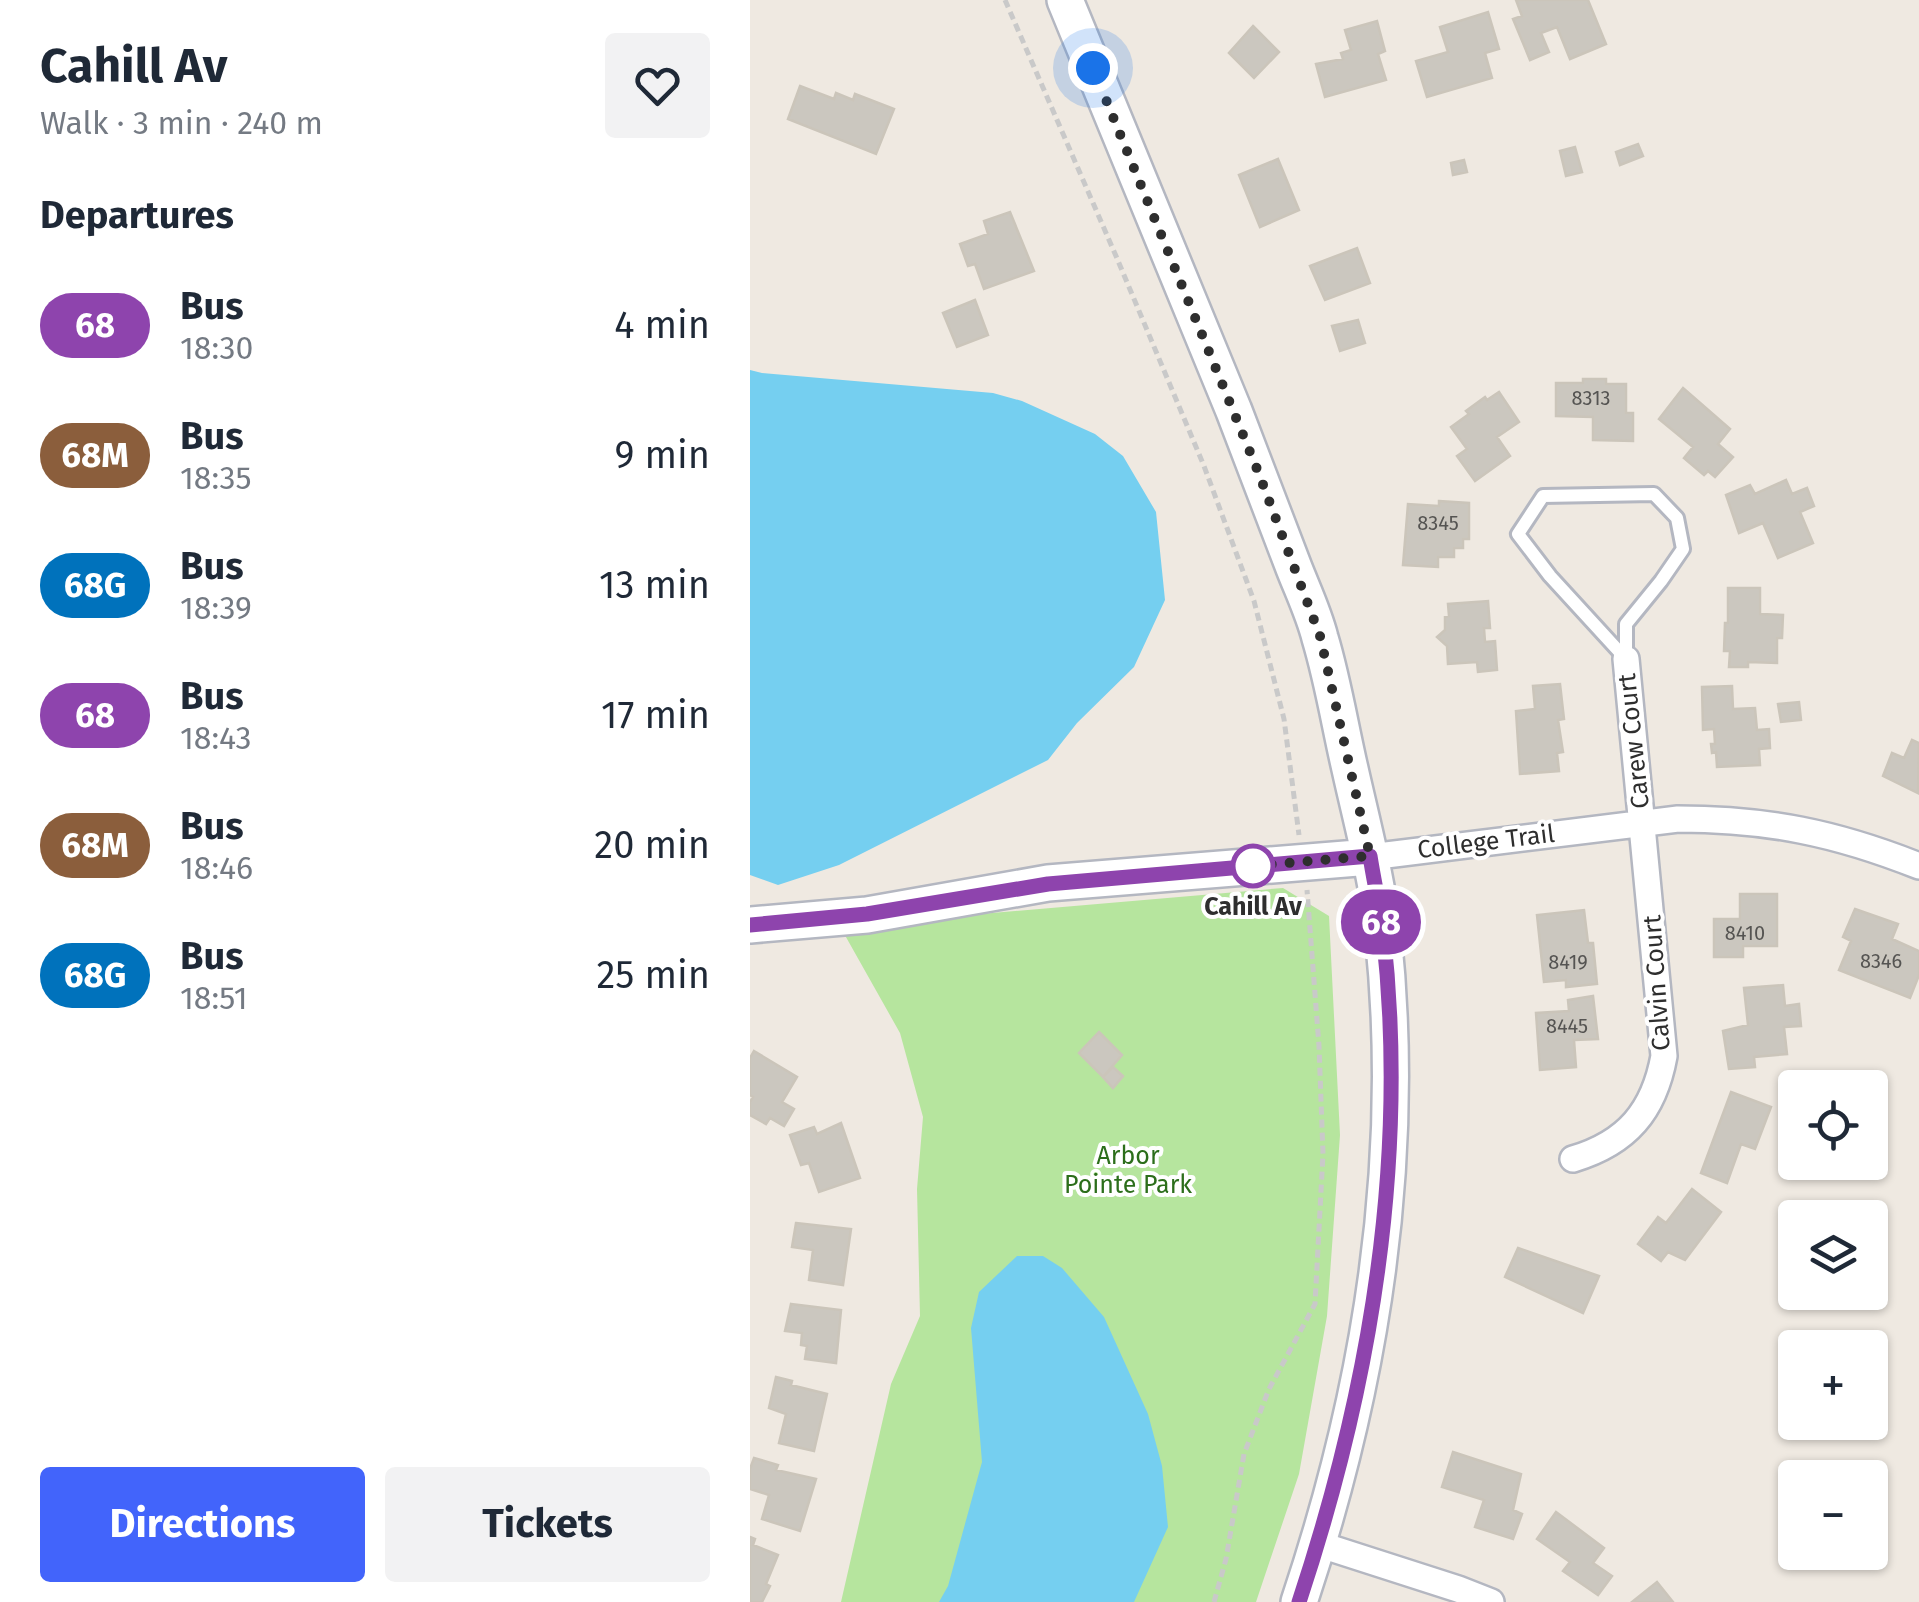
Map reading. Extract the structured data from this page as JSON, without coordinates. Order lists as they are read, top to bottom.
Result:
{
  "streets": {
    "street": ["Carew Court", "College Trail", "Calvin Court"]
  },
  "crossings": [
    ["Carew Court", "College Trail"],
    ["Carew Court", "Calvin Court"],
    ["College Trail", "Calvin Court"]
  ],
  "parks": ["Arbor Pointe Park"],
  "places": ["Cahill Av"],
  "lines": ["bus line 68"],
  "house_numbers": [
    "8313",
    "8345",
    "8410",
    "8346",
    "8419",
    "8445"
  ],
  "page": {
    "heading": [
      ["Cahill Av", "Walk · 3 min · 240 m"],
      "Departures"
    ],
    "on_map": "68",
    "list": [
      {
        "mark": "68",
        "name": "Bus",
        "note": "18:30",
        "value": "4 min"
      },
      {
        "mark": "68M",
        "name": "Bus",
        "note": "18:35",
        "value": "9 min"
      },
      {
        "mark": "68G",
        "name": "Bus",
        "note": "18:39",
        "value": "13 min"
      },
      {
        "mark": "68",
        "name": "Bus",
        "note": "18:43",
        "value": "17 min"
      },
      {
        "mark": "68M",
        "name": "Bus",
        "note": "18:46",
        "value": "20 min"
      },
      {
        "mark": "68G",
        "name": "Bus",
        "note": "18:51",
        "value": "25 min"
      }
    ],
    "map_buttons": ["+", "−"],
    "buttons": ["Directions", "Tickets"]
  }
}
